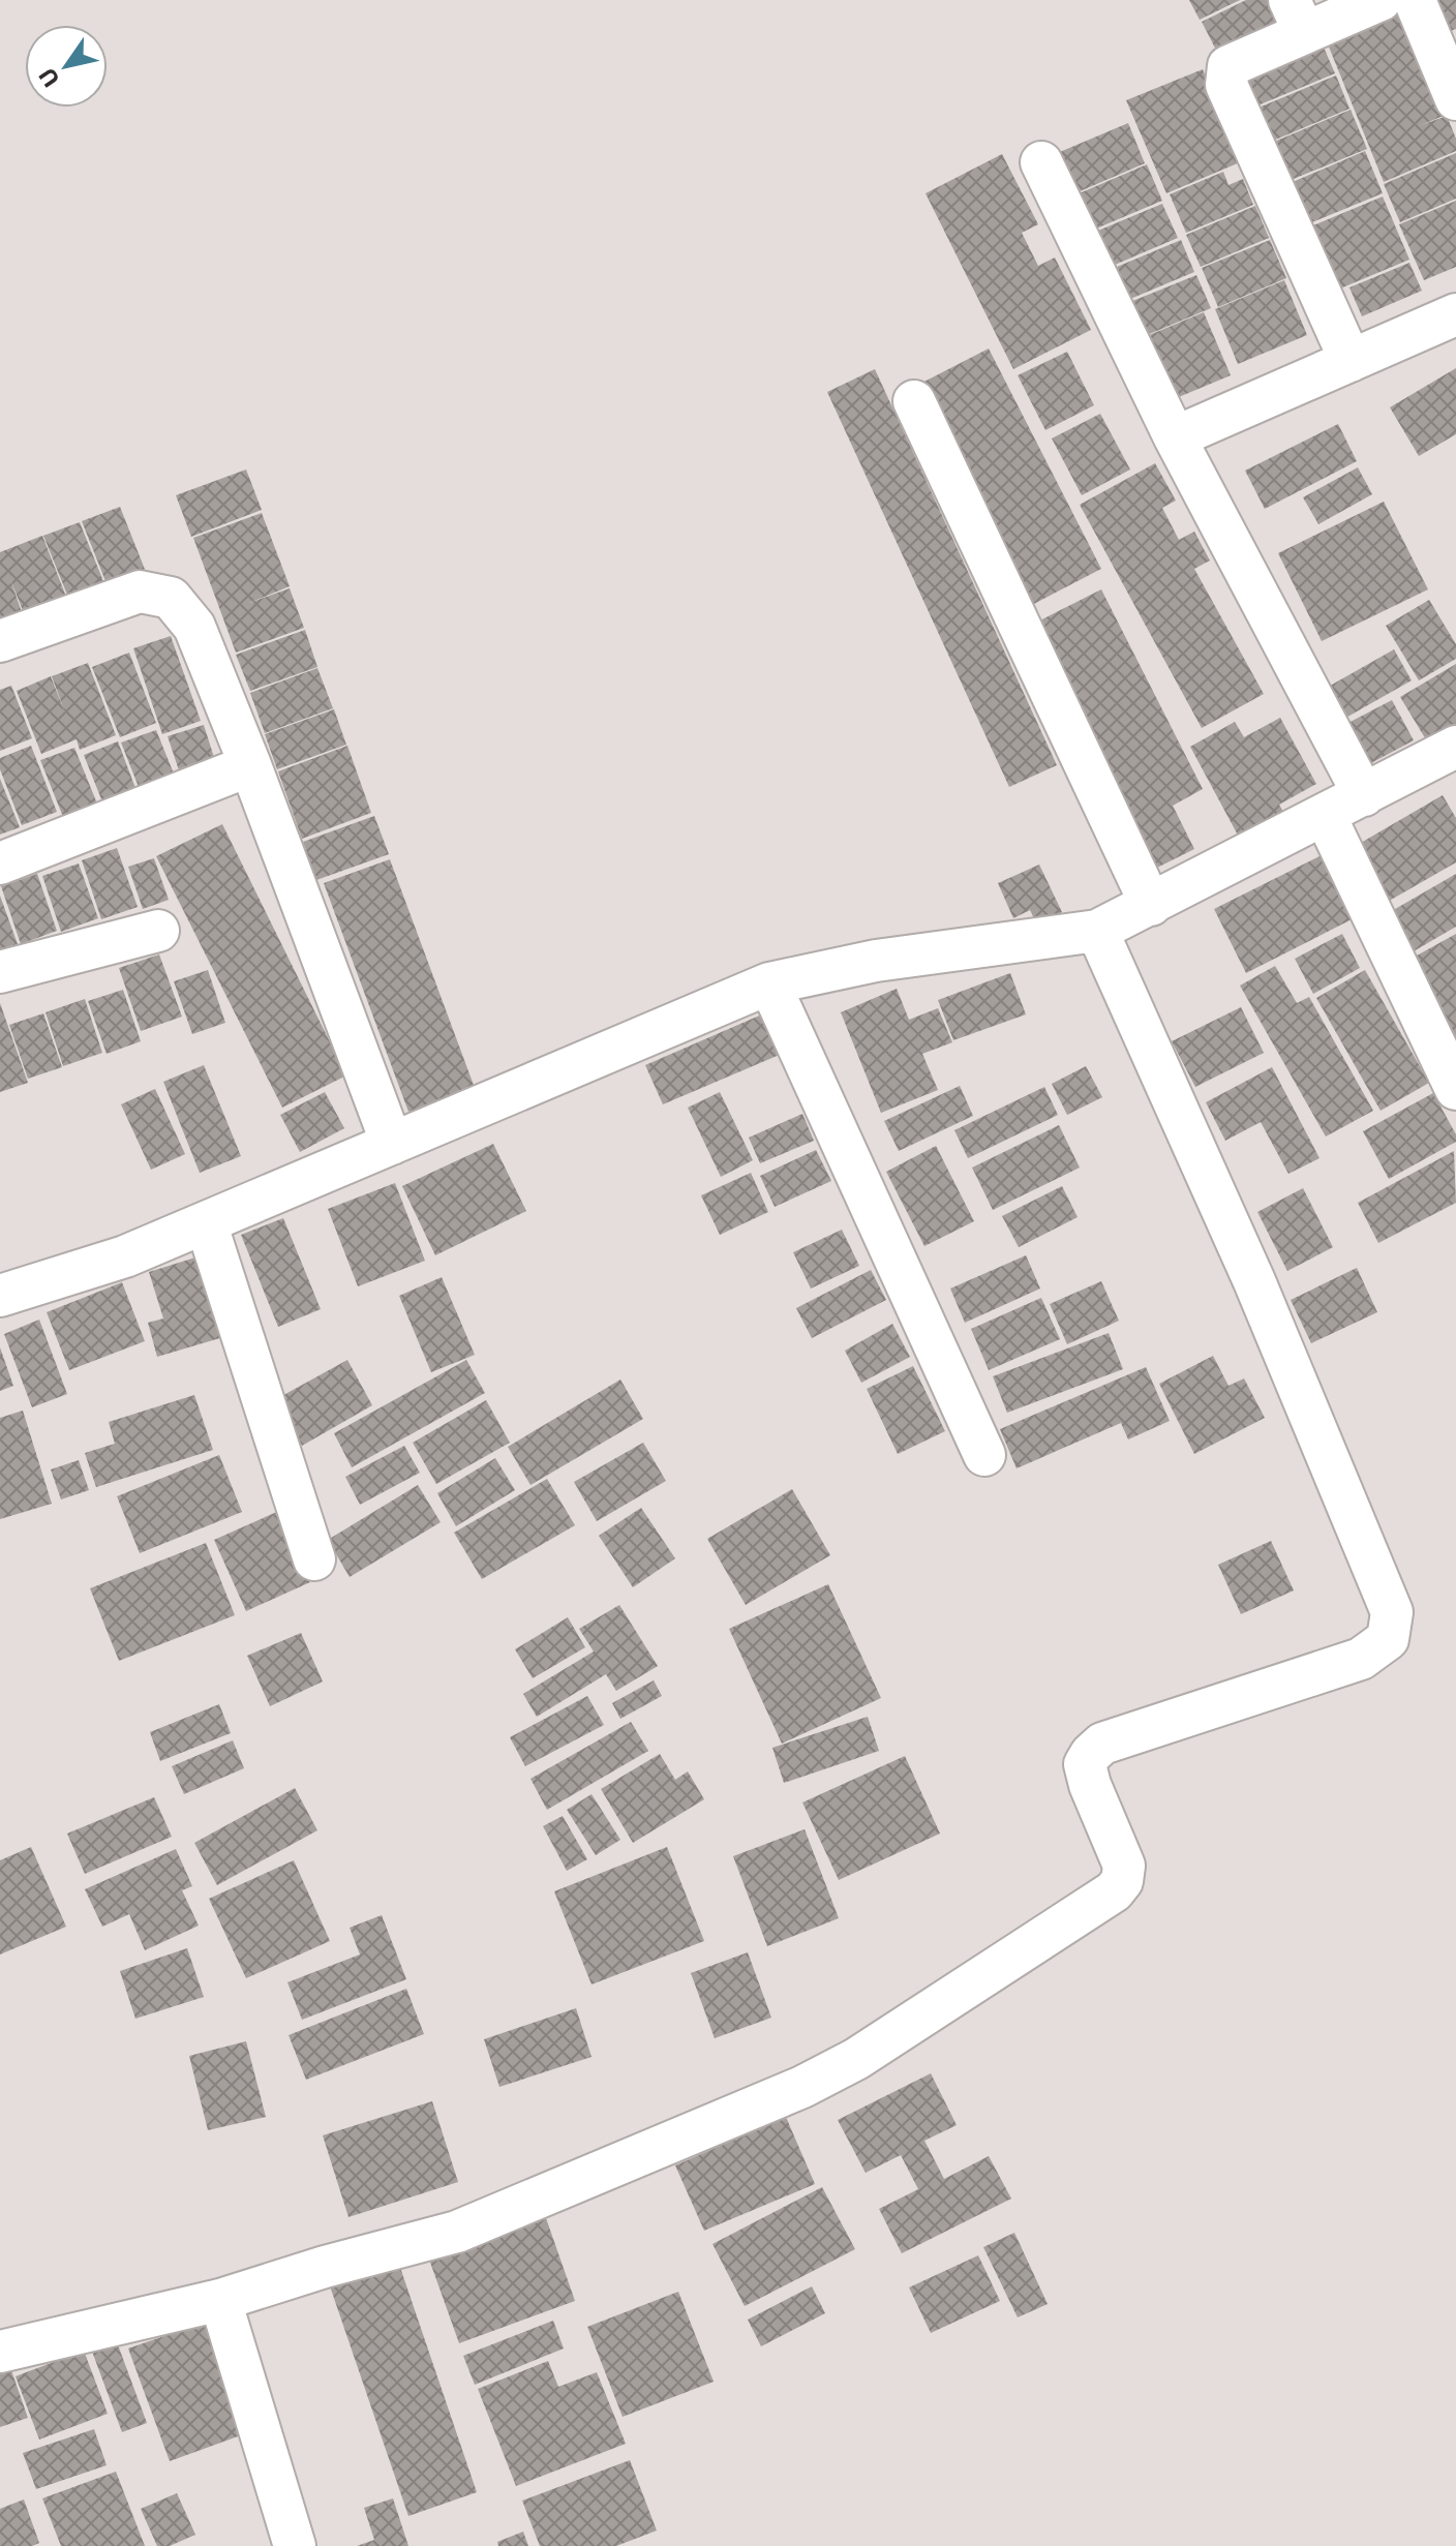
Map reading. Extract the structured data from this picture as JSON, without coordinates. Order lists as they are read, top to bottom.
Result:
{
  "north": "bottom left"
}
